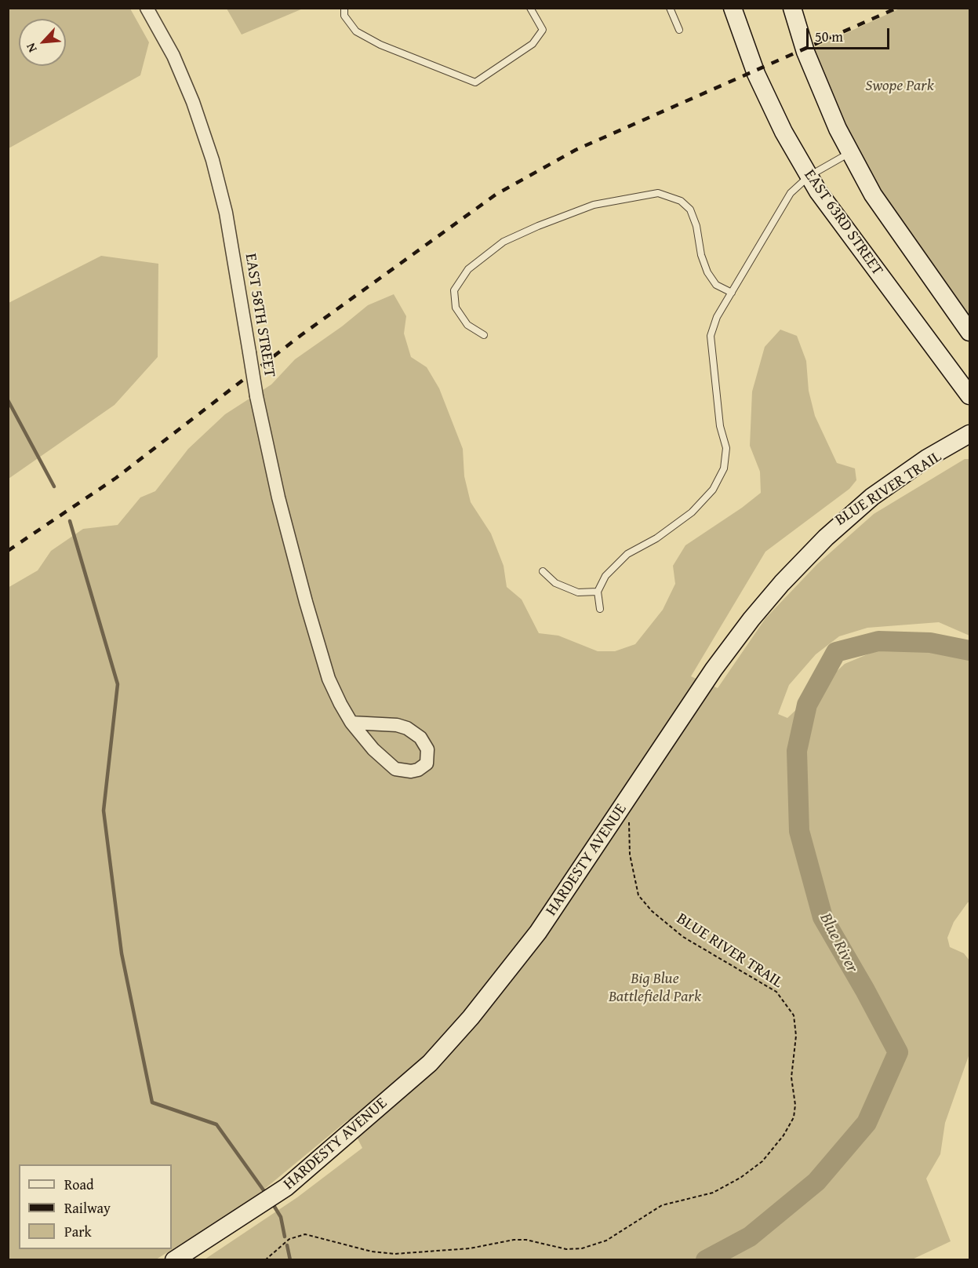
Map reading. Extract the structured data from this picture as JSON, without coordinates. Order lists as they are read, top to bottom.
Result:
{
  "streets": {
    "main road": ["EAST 63RD STREET", "HARDESTY AVENUE"],
    "street": ["EAST 58TH STREET"],
    "path": ["BLUE RIVER TRAIL"]
  },
  "water": ["Blue River"],
  "parks": ["Swope Park", "Big Blue Battlefield Park"],
  "legend": ["Road", "Railway", "Park"],
  "scale_bar": "50 m",
  "north": "bottom left"
}
